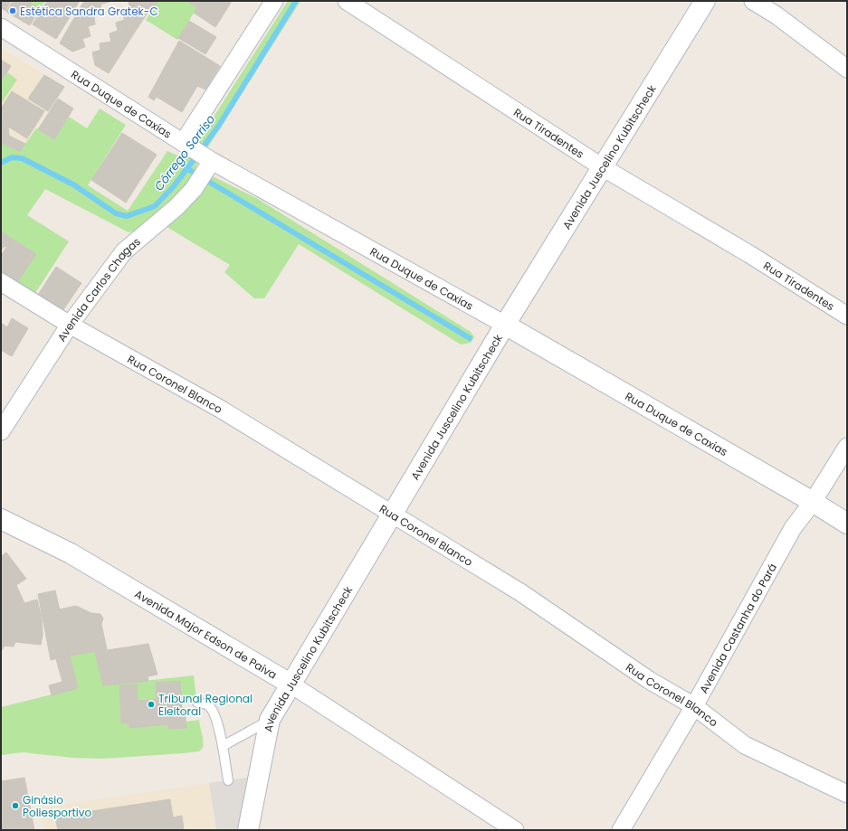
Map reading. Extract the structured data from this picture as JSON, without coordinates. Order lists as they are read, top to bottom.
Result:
{
  "streets": {
    "street": [
      "Rua Duque de Caxias",
      "Rua Tiradentes",
      "Avenida Juscelino Kubitscheck",
      "Avenida Carlos Chagas",
      "Rua Coronel Blanco",
      "Avenida Castanha do Pará",
      "Avenida Major Edson de Paiva"
    ]
  },
  "crossings": [
    ["Rua Duque de Caxias", "Avenida Juscelino Kubitscheck"],
    ["Rua Duque de Caxias", "Avenida Carlos Chagas"],
    ["Rua Duque de Caxias", "Avenida Castanha do Pará"],
    ["Rua Tiradentes", "Avenida Juscelino Kubitscheck"],
    ["Avenida Juscelino Kubitscheck", "Rua Coronel Blanco"],
    ["Avenida Juscelino Kubitscheck", "Avenida Major Edson de Paiva"],
    ["Avenida Carlos Chagas", "Rua Coronel Blanco"],
    ["Rua Coronel Blanco", "Avenida Castanha do Pará"]
  ],
  "water": ["Córrego Sorriso"],
  "places": ["Estética Sandra Gratek-C", "Tribunal Regional Eleitoral", "Ginásio Poliesportivo"]
}
